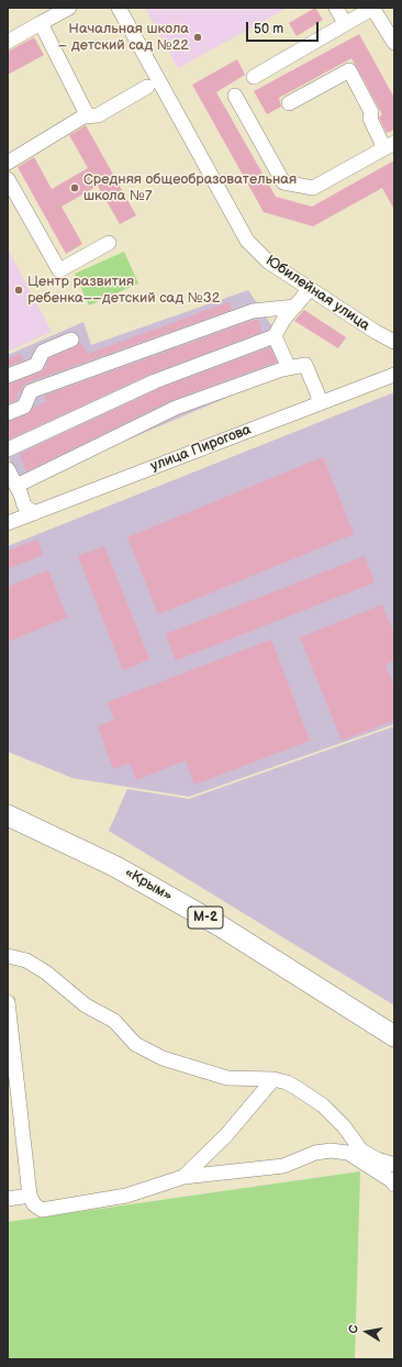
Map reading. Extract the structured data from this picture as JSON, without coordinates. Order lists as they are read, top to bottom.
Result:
{
  "streets": {
    "highway": ["«Крым»", "М-2"],
    "street": ["Юбилейная улица", "улица Пирогова"]
  },
  "places": ["Начальная школа – детский сад №22", "Средняя общеобразовательная школа №7", "Центр развития ребенка––детский сад №32"],
  "scale_bar": "50 m",
  "north": "left"
}
